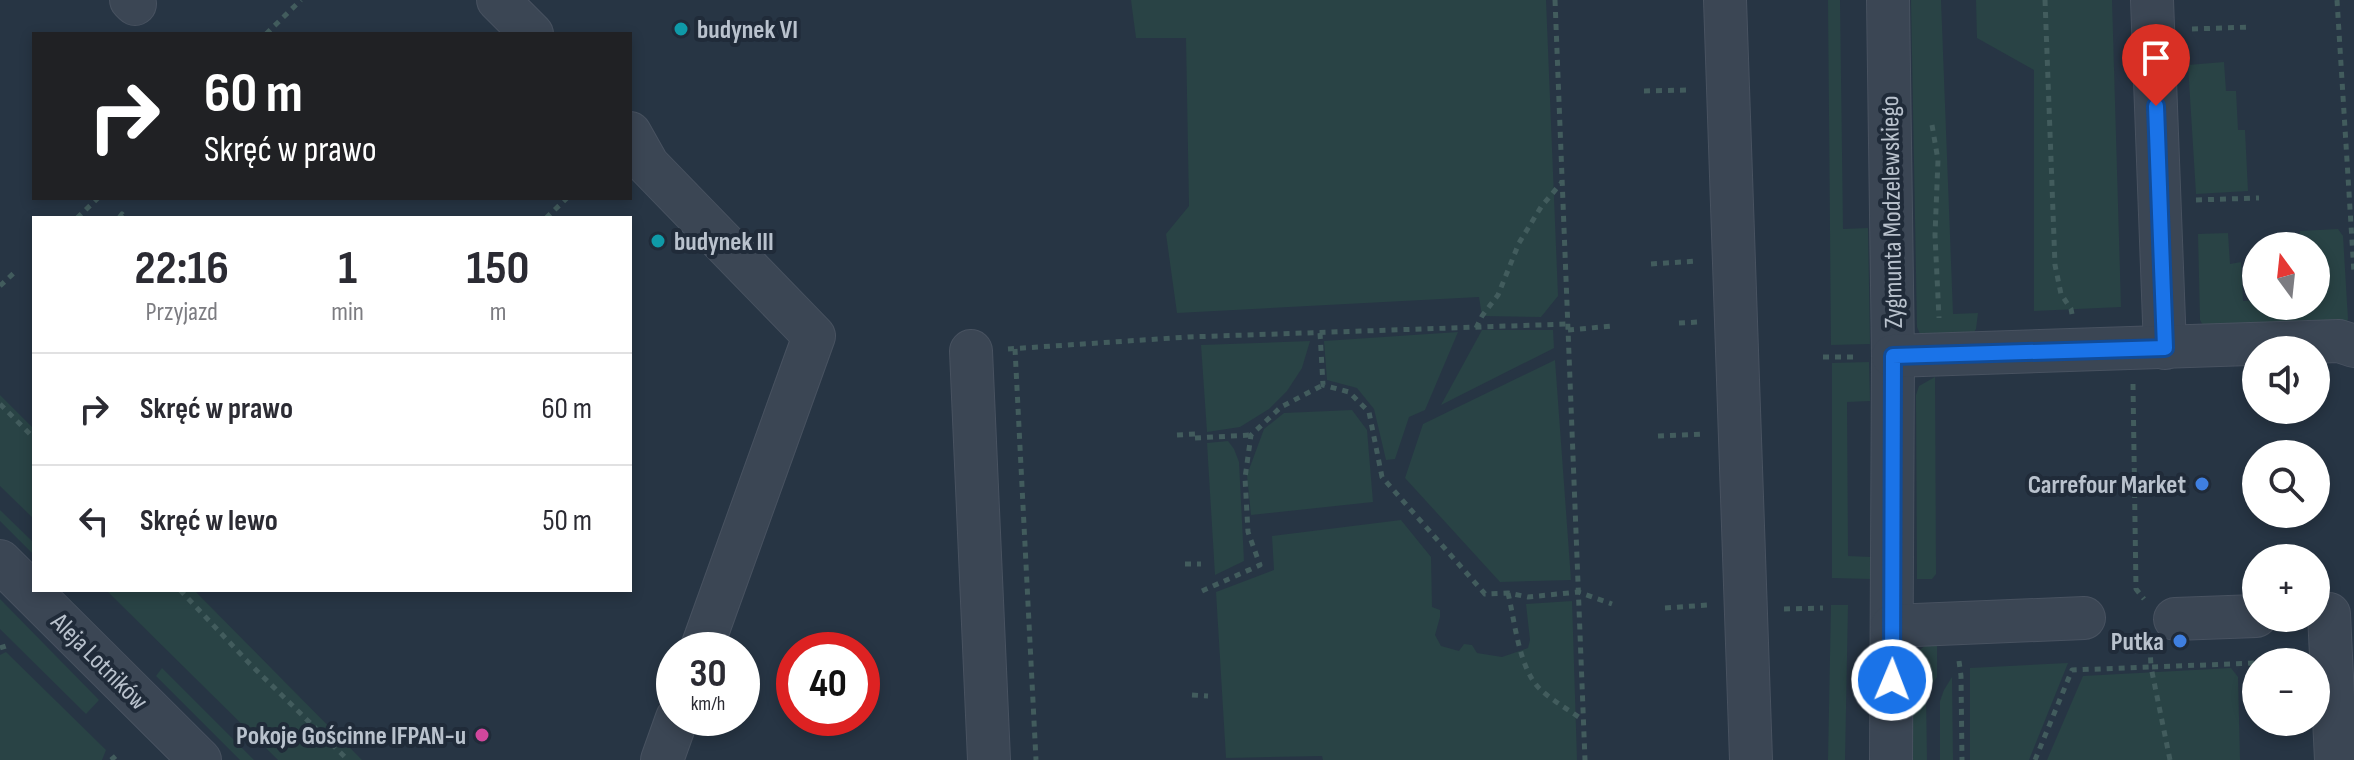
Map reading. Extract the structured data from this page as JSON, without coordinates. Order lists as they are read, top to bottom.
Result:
{
  "streets": {
    "street": ["Zygmunta Modzelewskiego", "Aleja Lotników"]
  },
  "places": [
    "budynek VI",
    "budynek III",
    "Carrefour Market",
    "Putka",
    "Pokoje Gościnne IFPAN-u"
  ],
  "north": "top",
  "page": {
    "turn": ["60 m", "Skręć w prawo"],
    "eta": [
      "22:16",
      "Przyjazd",
      "1",
      "min",
      "150",
      "m"
    ],
    "map_buttons": ["+", "−"],
    "list": [
      {
        "name": "Skręć w prawo",
        "value": "60 m"
      },
      {
        "name": "Skręć w lewo",
        "value": "50 m"
      }
    ],
    "speed": "30 km/h",
    "limit": "40"
  }
}
